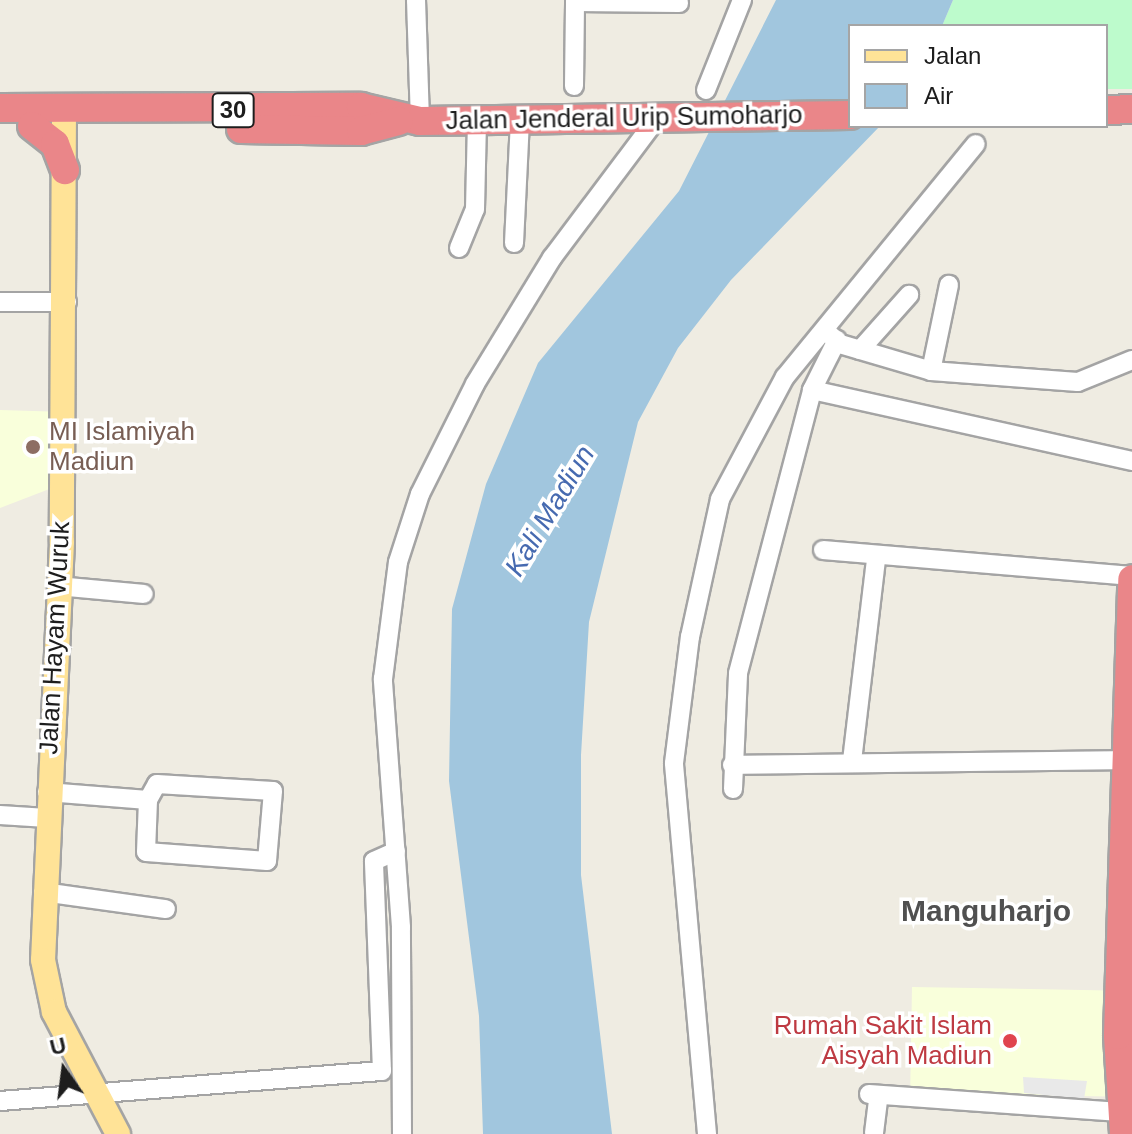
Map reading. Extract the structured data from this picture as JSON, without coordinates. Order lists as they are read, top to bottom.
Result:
{
  "streets": {
    "highway": ["30", "Jalan Jenderal Urip Sumoharjo"],
    "main road": ["Jalan Hayam Wuruk"]
  },
  "crossings": [
    ["Jalan Jenderal Urip Sumoharjo", "Jalan Hayam Wuruk"]
  ],
  "districts": ["Manguharjo"],
  "water": ["Kali Madiun"],
  "places": ["MI Islamiyah Madiun", "Rumah Sakit Islam Aisyah Madiun"],
  "legend": ["Jalan", "Air"],
  "north": "top"
}
